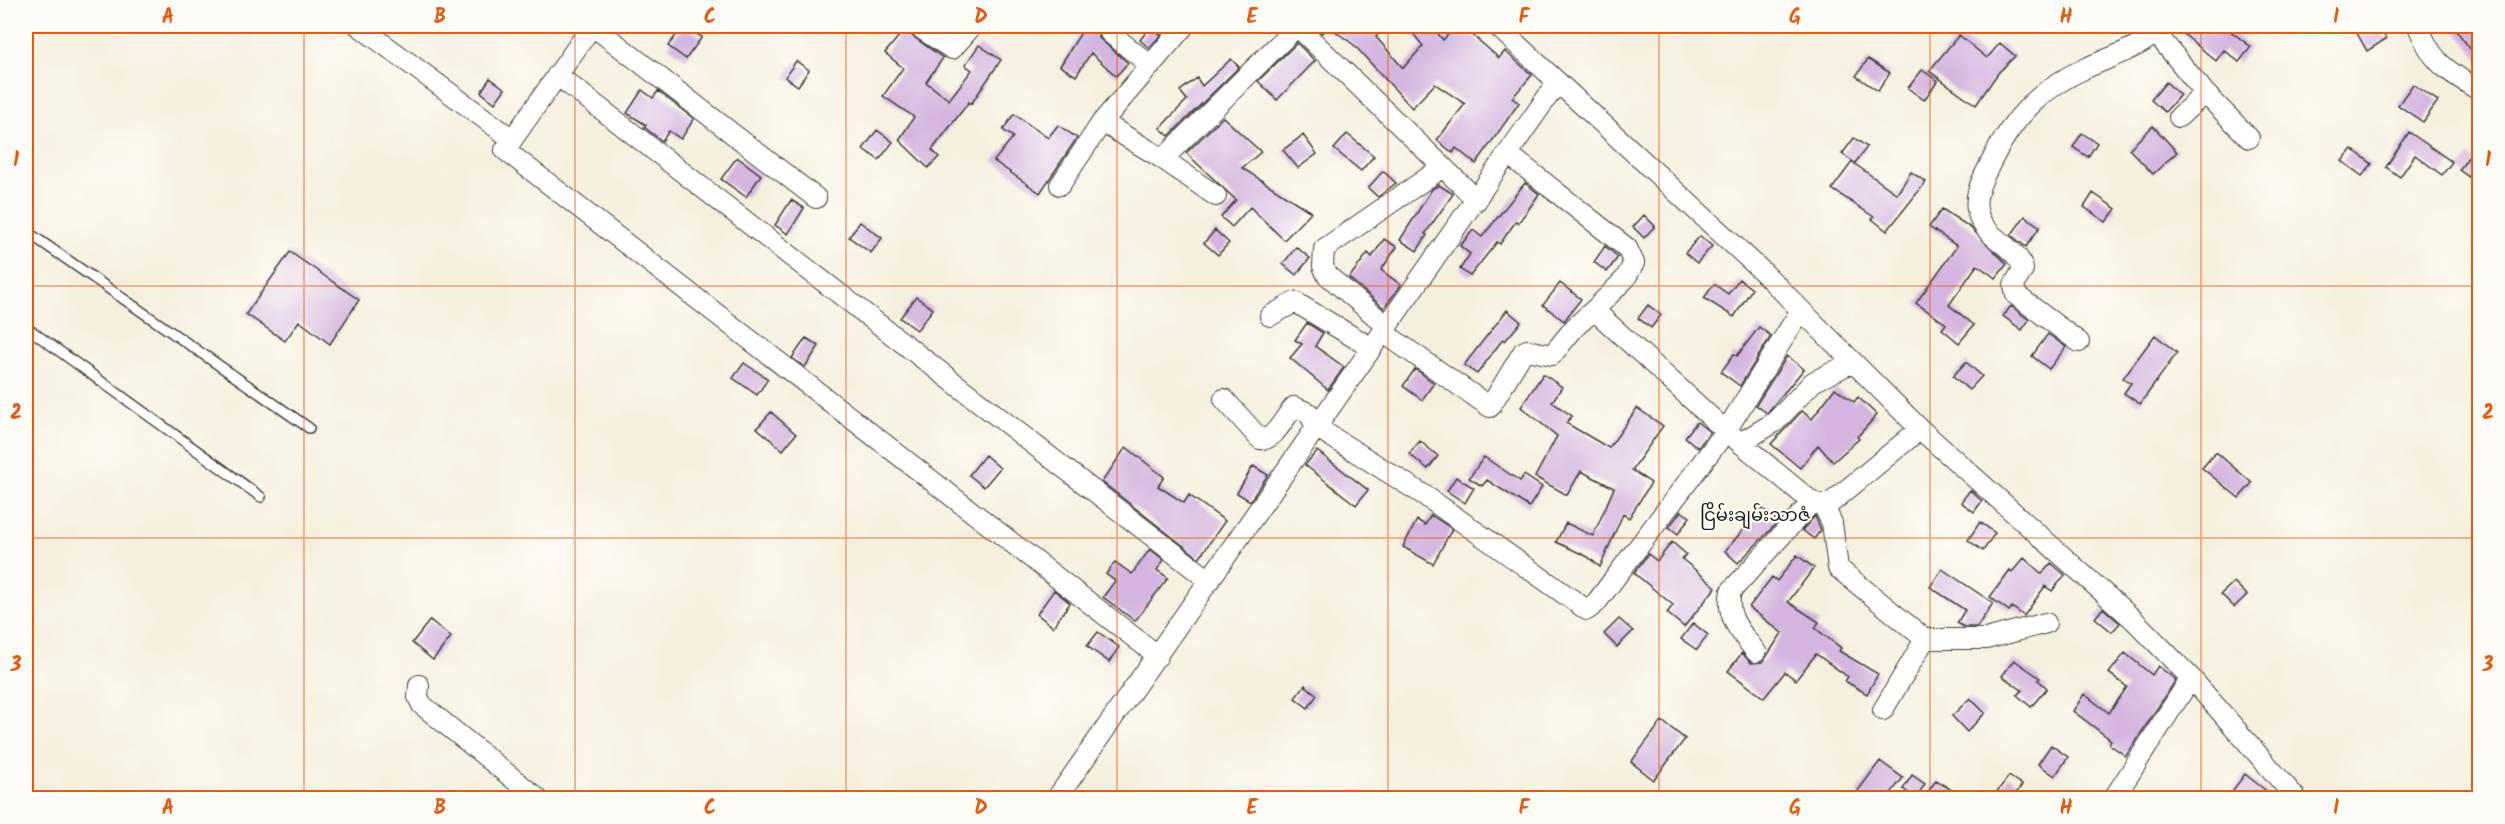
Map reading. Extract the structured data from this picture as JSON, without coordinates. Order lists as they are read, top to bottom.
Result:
{
  "districts": ["ငြိမ်းချမ်းသာဇံ"],
  "grid": {
    "columns": [
      "A",
      "B",
      "C",
      "D",
      "E",
      "F",
      "G",
      "H",
      "I"
    ],
    "rows": ["1", "2", "3"]
  }
}
